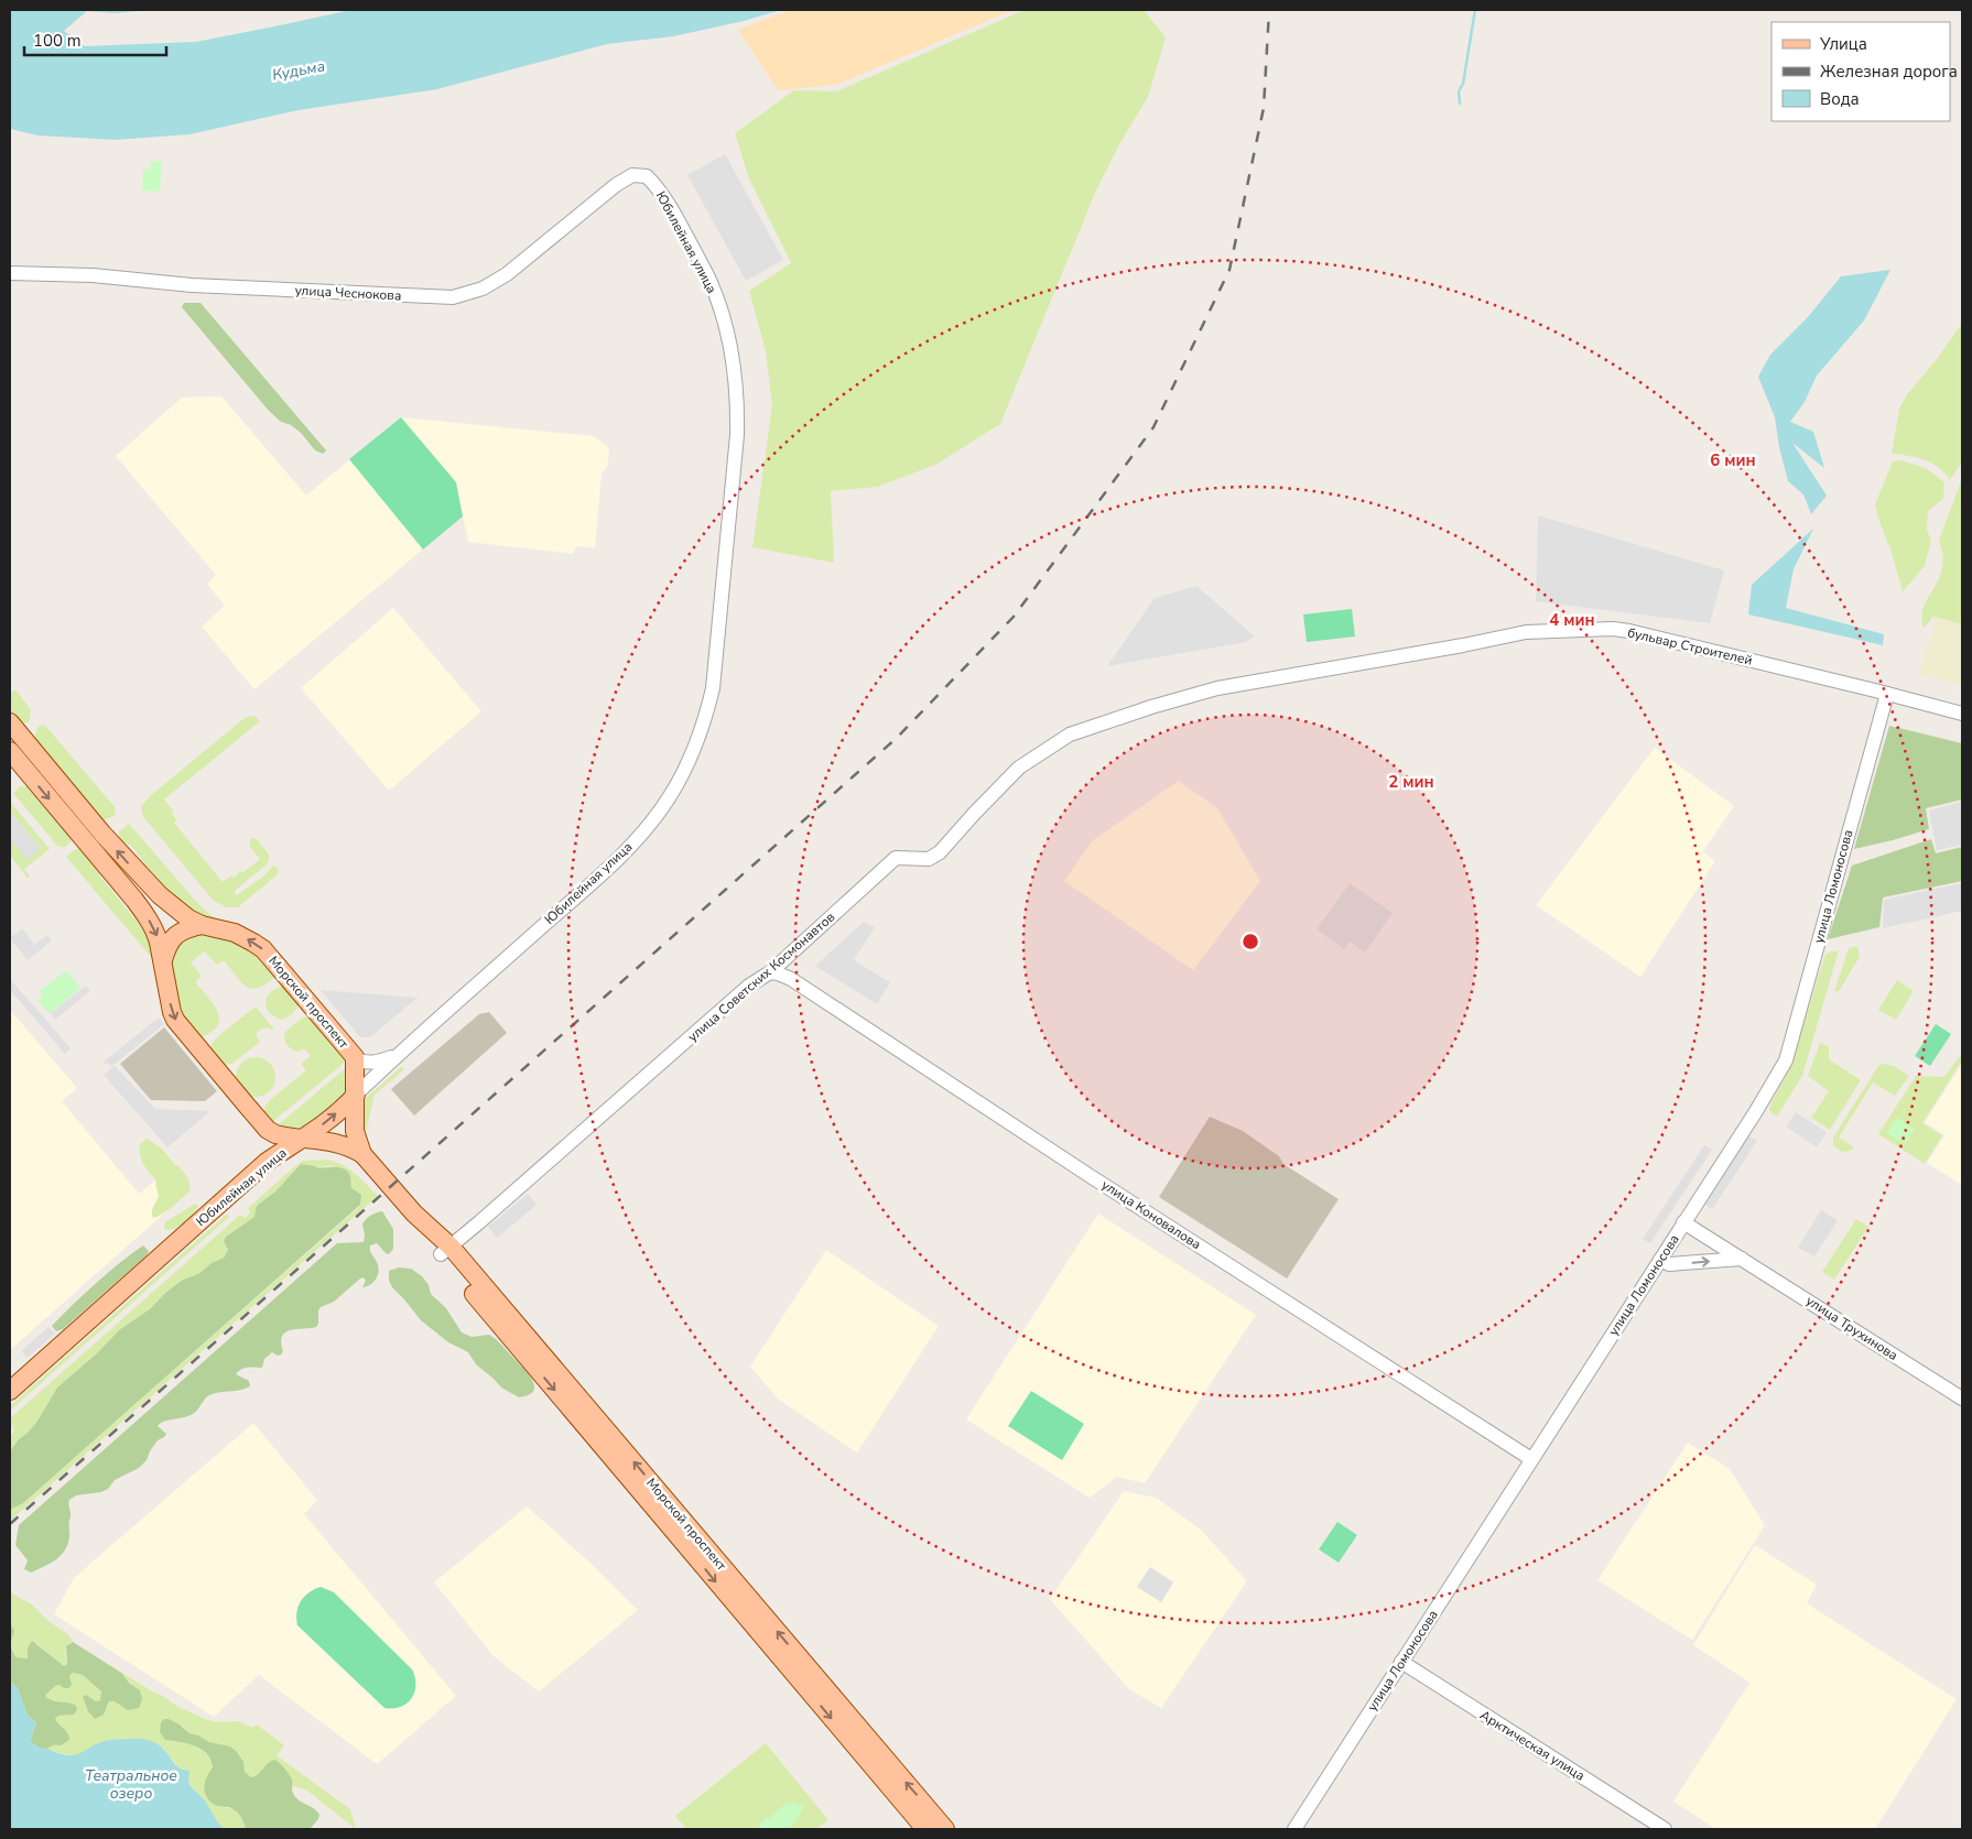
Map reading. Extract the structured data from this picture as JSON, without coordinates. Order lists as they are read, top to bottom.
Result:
{
  "streets": {
    "main road": ["Юбилейная улица", "Морской проспект"],
    "street": [
      "улица Чеснокова",
      "бульвар Строителей",
      "улица Ломоносова",
      "улица Советских Космонавтов",
      "улица Коновалова",
      "улица Трухинова",
      "Арктическая улица"
    ]
  },
  "crossings": [
    ["Юбилейная улица", "улица Чеснокова"],
    ["Юбилейная улица", "Морской проспект"],
    ["бульвар Строителей", "улица Ломоносова"],
    ["бульвар Строителей", "улица Советских Космонавтов"],
    ["улица Ломоносова", "улица Коновалова"],
    ["улица Ломоносова", "улица Трухинова"],
    ["улица Ломоносова", "Арктическая улица"],
    ["улица Советских Космонавтов", "Морской проспект"],
    ["улица Советских Космонавтов", "улица Коновалова"]
  ],
  "water": ["Кудьма", "Театральное озеро"],
  "legend": ["Улица", "Железная дорога", "Вода"],
  "scale_bar": "100 m",
  "rings": ["6 мин", "4 мин", "2 мин"]
}
